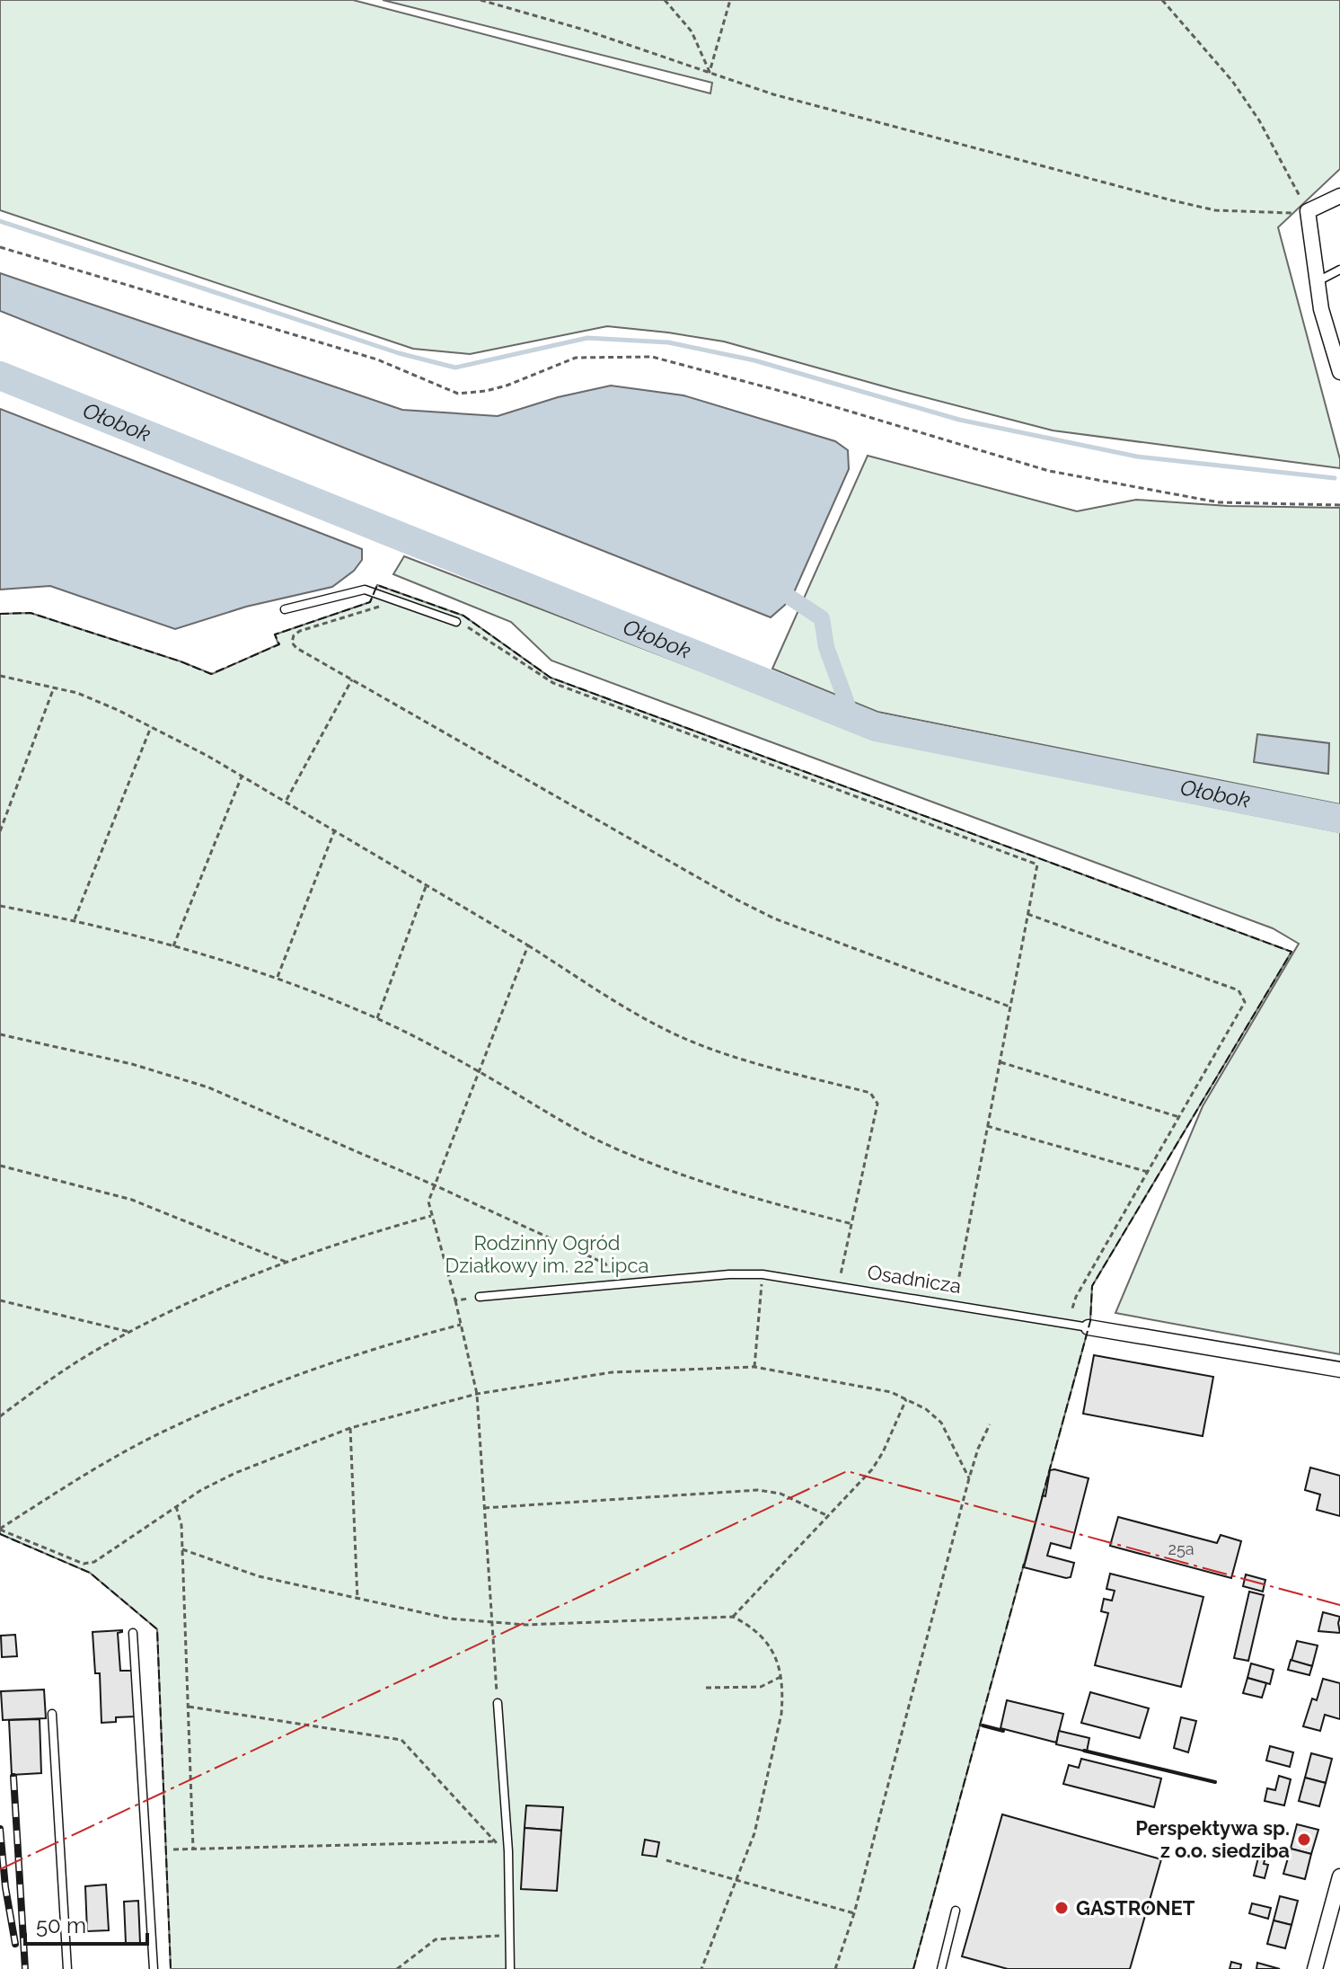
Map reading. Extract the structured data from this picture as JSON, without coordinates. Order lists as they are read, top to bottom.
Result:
{
  "streets": {
    "street": ["Osadnicza"]
  },
  "water": ["Ołobok"],
  "parks": ["Rodzinny Ogród Działkowy im. 22 Lipca"],
  "places": ["Perspektywa sp. z o.o. siedziba", "GASTRONET"],
  "house_numbers": ["25a"],
  "scale_bar": "50 m"
}
